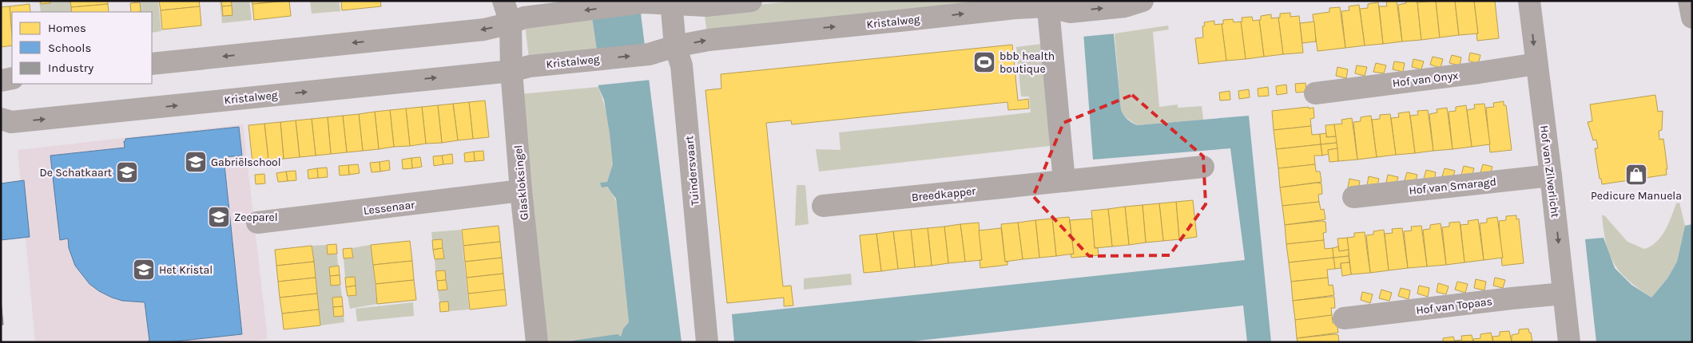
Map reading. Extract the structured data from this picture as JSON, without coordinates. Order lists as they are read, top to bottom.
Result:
{
  "streets": {
    "street": [
      "Kristalweg",
      "Hof van Onyx",
      "Tuindersvaart",
      "Hof van Zilverlicht",
      "Glaskloksingel",
      "Hof van Smaragd",
      "Breedkapper",
      "Lessenaar",
      "Hof van Topaas"
    ]
  },
  "crossings": [
    ["Kristalweg", "Tuindersvaart"],
    ["Kristalweg", "Glaskloksingel"],
    ["Hof van Onyx", "Hof van Zilverlicht"],
    ["Hof van Zilverlicht", "Hof van Smaragd"],
    ["Hof van Zilverlicht", "Hof van Topaas"],
    ["Glaskloksingel", "Lessenaar"]
  ],
  "one_way": ["Hof van Zilverlicht"],
  "places": {
    "sports": ["bbb health boutique"],
    "school or university": [
      "Gabriëlschool",
      "De Schatkaart",
      "Zeeparel",
      "Het Kristal"
    ],
    "shop": ["Pedicure Manuela"]
  },
  "legend": ["Homes", "Schools", "Industry"]
}
